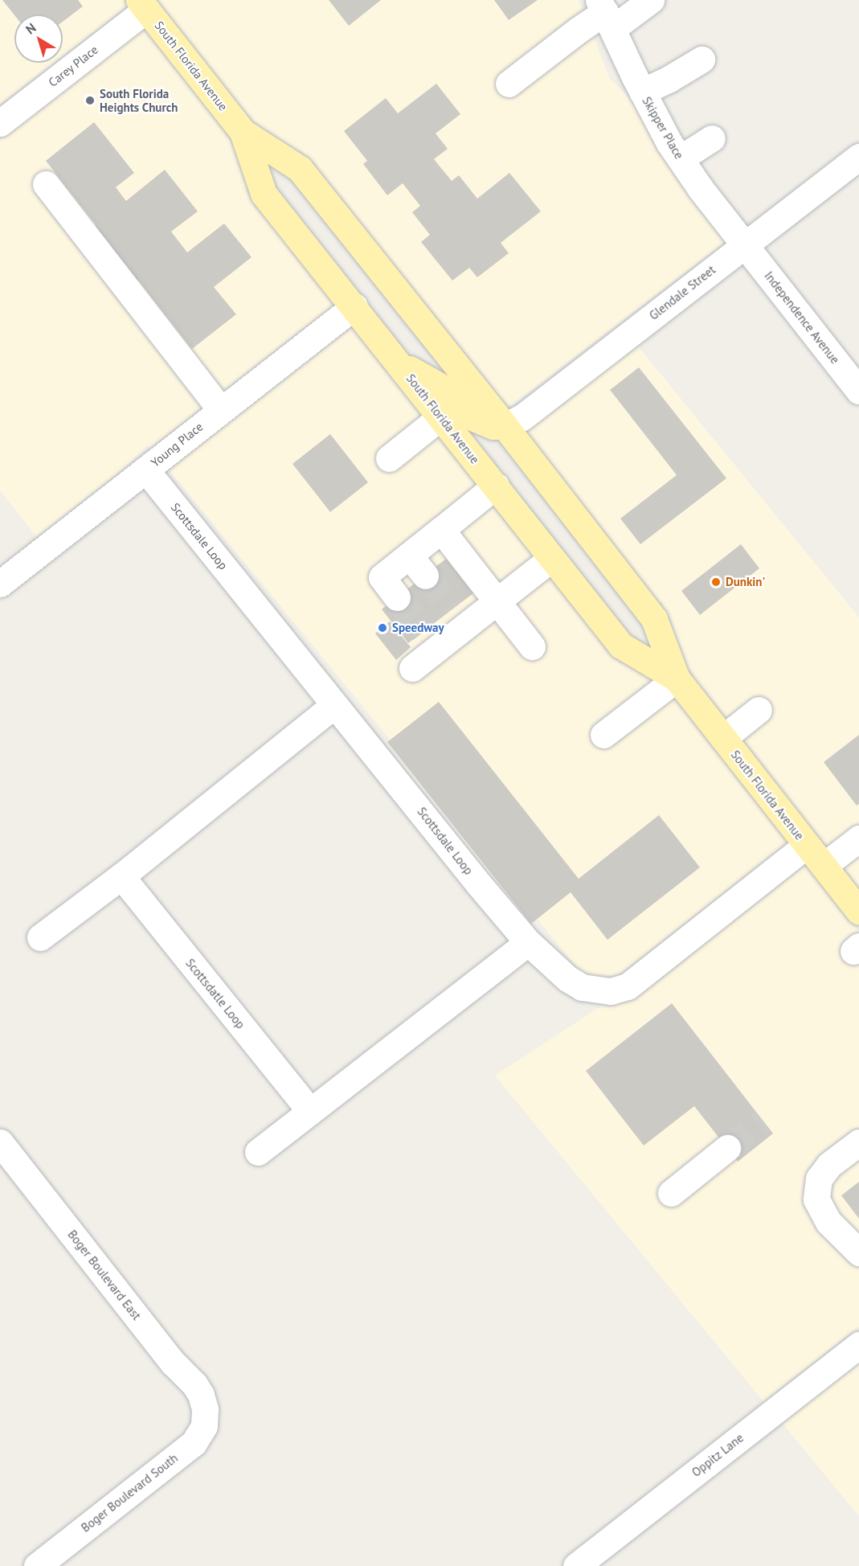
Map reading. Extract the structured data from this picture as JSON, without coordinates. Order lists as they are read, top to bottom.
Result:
{
  "streets": {
    "main road": ["South Florida Avenue"],
    "street": [
      "Carey Place",
      "Skipper Place",
      "Glendale Street",
      "Independence Avenue",
      "Young Place",
      "Scottsdale Loop",
      "Scottsdatle Loop",
      "Boger Boulevard East",
      "Oppitz Lane",
      "Boger Boulevard South"
    ]
  },
  "crossings": [
    ["Carey Place", "South Florida Avenue"],
    ["South Florida Avenue", "Glendale Street"],
    ["South Florida Avenue", "Young Place"],
    ["South Florida Avenue", "Scottsdale Loop"],
    ["Skipper Place", "Glendale Street"],
    ["Skipper Place", "Independence Avenue"],
    ["Glendale Street", "Independence Avenue"],
    ["Young Place", "Scottsdale Loop"],
    ["Boger Boulevard East", "Boger Boulevard South"]
  ],
  "places": ["South Florida Heights Church", "Dunkin'", "Speedway"],
  "north": "top left"
}
